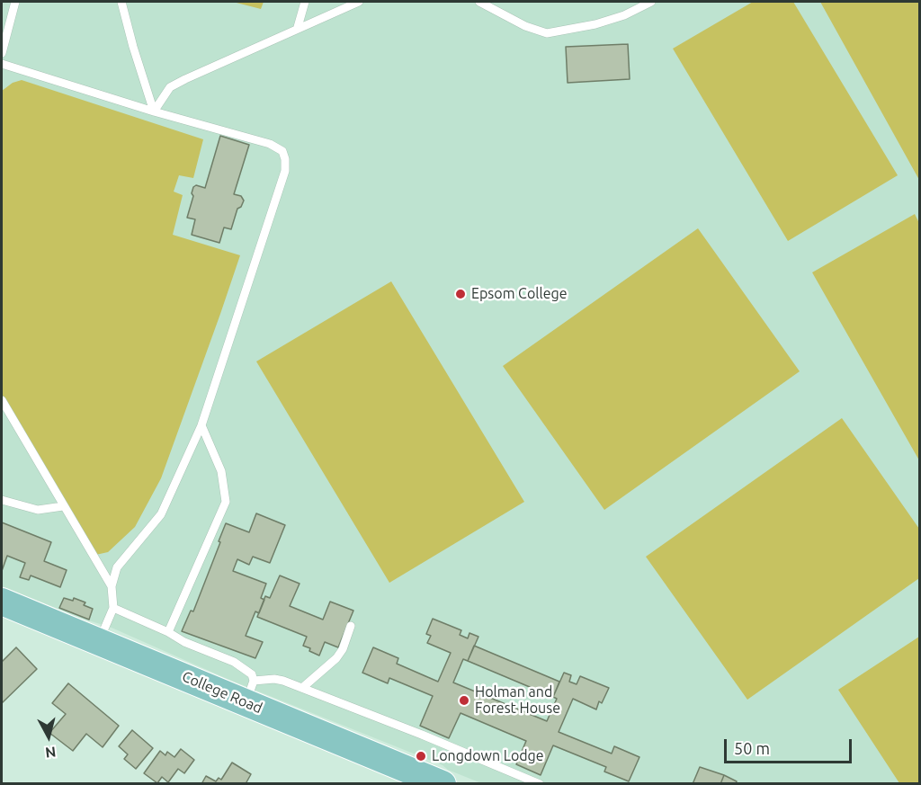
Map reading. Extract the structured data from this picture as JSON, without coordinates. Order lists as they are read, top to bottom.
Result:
{
  "streets": {
    "main road": ["College Road"]
  },
  "places": ["Epsom College", "Holman and Forest House", "Longdown Lodge"],
  "scale_bar": "50 m",
  "north": "bottom"
}
